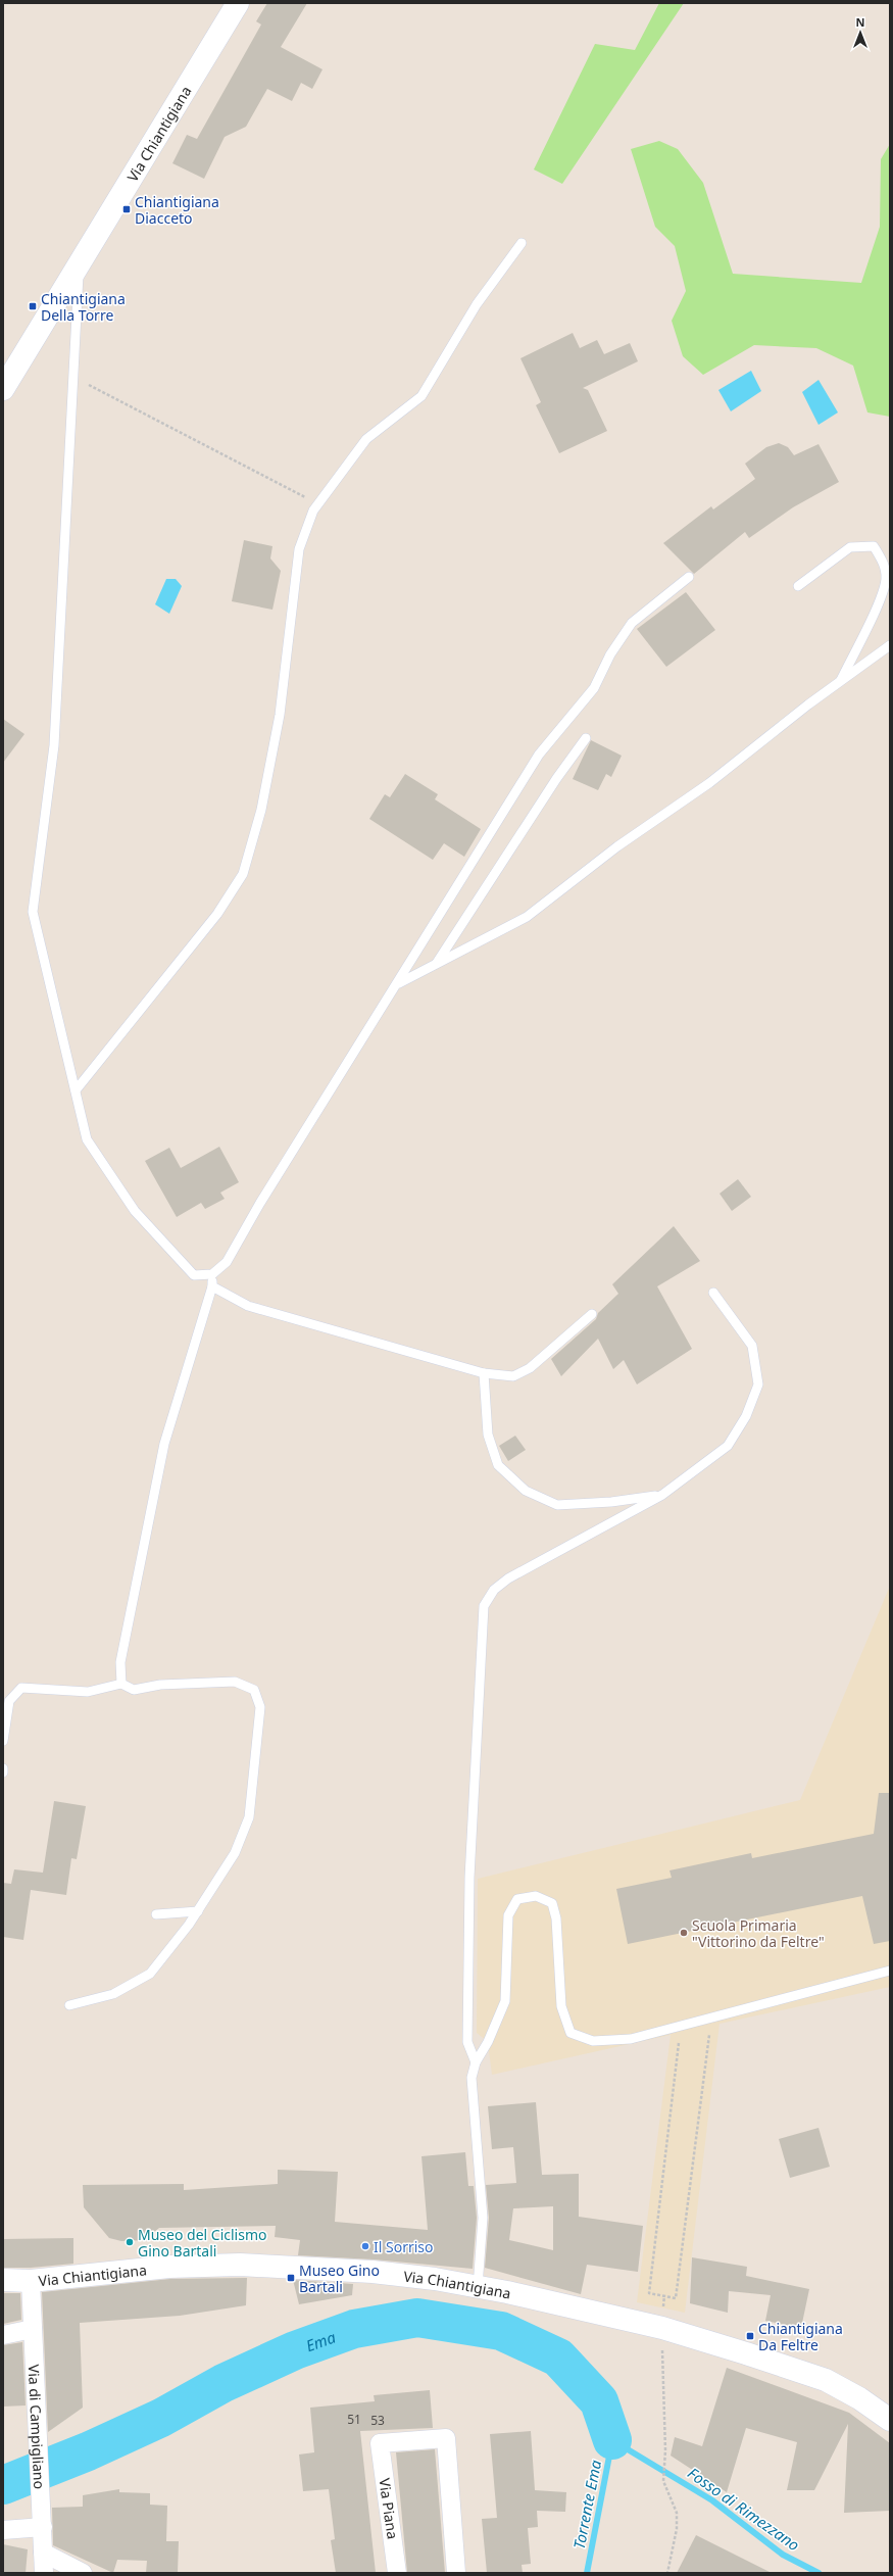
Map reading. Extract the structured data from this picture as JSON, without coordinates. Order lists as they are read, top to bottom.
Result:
{
  "streets": {
    "street": ["Via Chiantigiana", "Via di Campigliano", "Via Piana"]
  },
  "crossings": [
    ["Via Chiantigiana", "Via di Campigliano"]
  ],
  "water": ["Ema", "Torrente Ema", "Fosso di Rimezzano"],
  "places": {
    "transit": [
      "Chiantigiana Diacceto",
      "Chiantigiana Della Torre",
      "Museo Gino Bartali",
      "Chiantigiana Da Feltre"
    ],
    "other": ["Scuola Primaria \"Vittorino da Feltre\"", "Museo del Ciclismo Gino Bartali", "Il Sorriso"]
  },
  "house_numbers": ["51", "53"],
  "north": "top"
}
